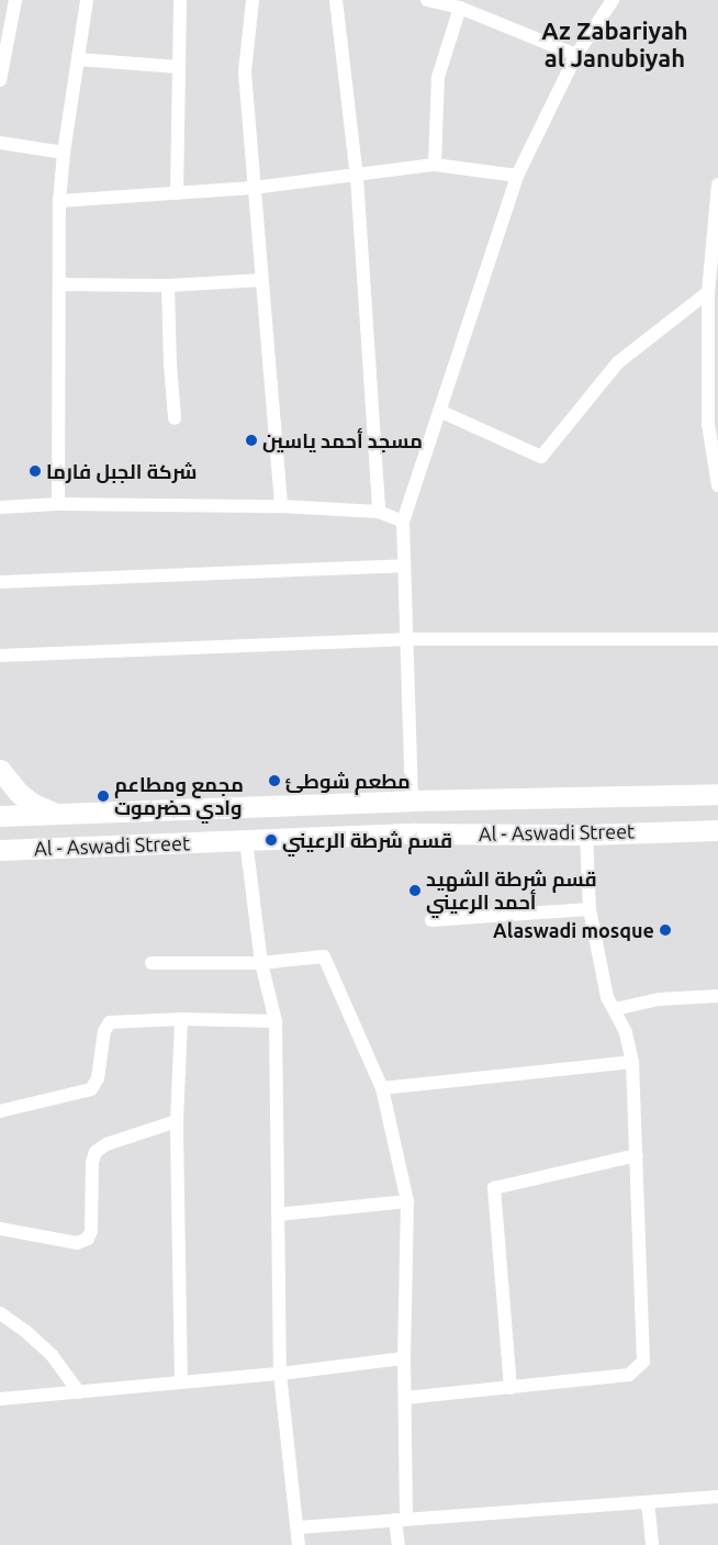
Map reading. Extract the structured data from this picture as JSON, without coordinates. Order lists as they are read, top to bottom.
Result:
{
  "streets": {
    "highway": ["Al - Aswadi Street"]
  },
  "districts": ["Az Zabariyah al Janubiyah"],
  "places": [
    "مسجد أحمد ياسين",
    "شركة الجبل فارما",
    "مطعم شوطئ",
    "مجمع ومطاعم وادي حضرموت",
    "قسم شرطة الرعيني",
    "قسم شرطة الشهيد أحمد الرعيني",
    "Alaswadi mosque"
  ]
}
